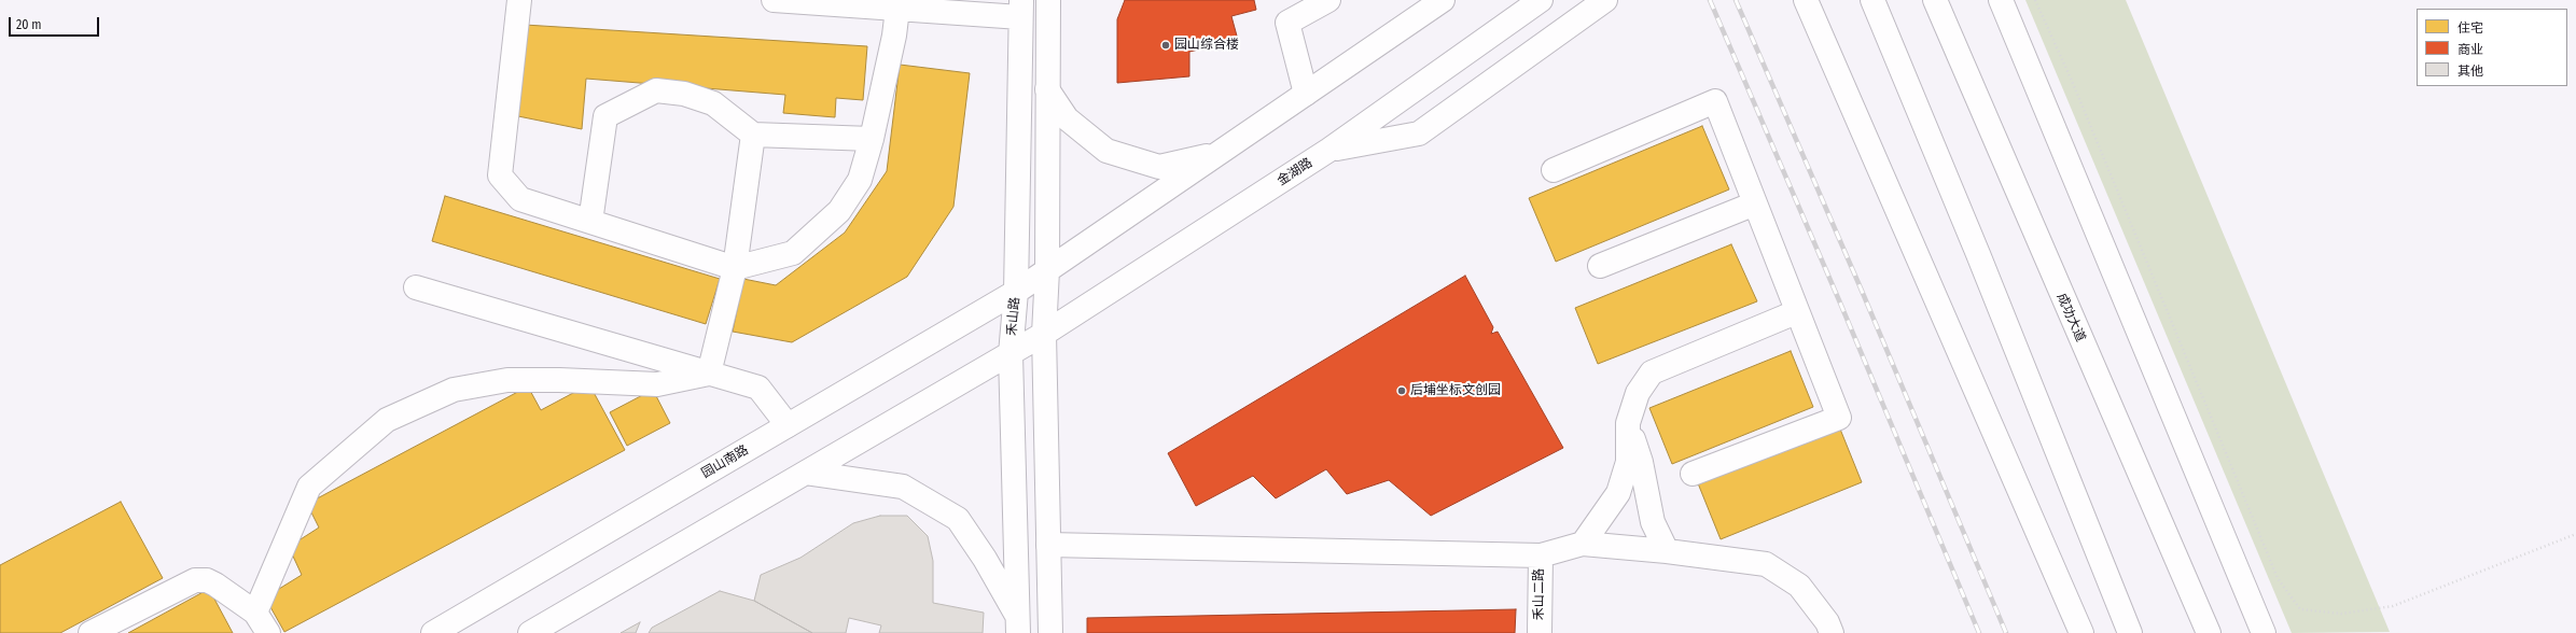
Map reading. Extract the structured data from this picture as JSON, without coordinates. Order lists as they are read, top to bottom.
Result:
{
  "streets": {
    "main road": [
      "金湖路",
      "禾山路",
      "成功大道",
      "园山南路",
      "禾山二路"
    ]
  },
  "crossings": [
    ["禾山路", "园山南路"]
  ],
  "places": ["园山综合楼", "后埔坐标文创园"],
  "legend": ["住宅", "商业", "其他"],
  "scale_bar": "20 m"
}
